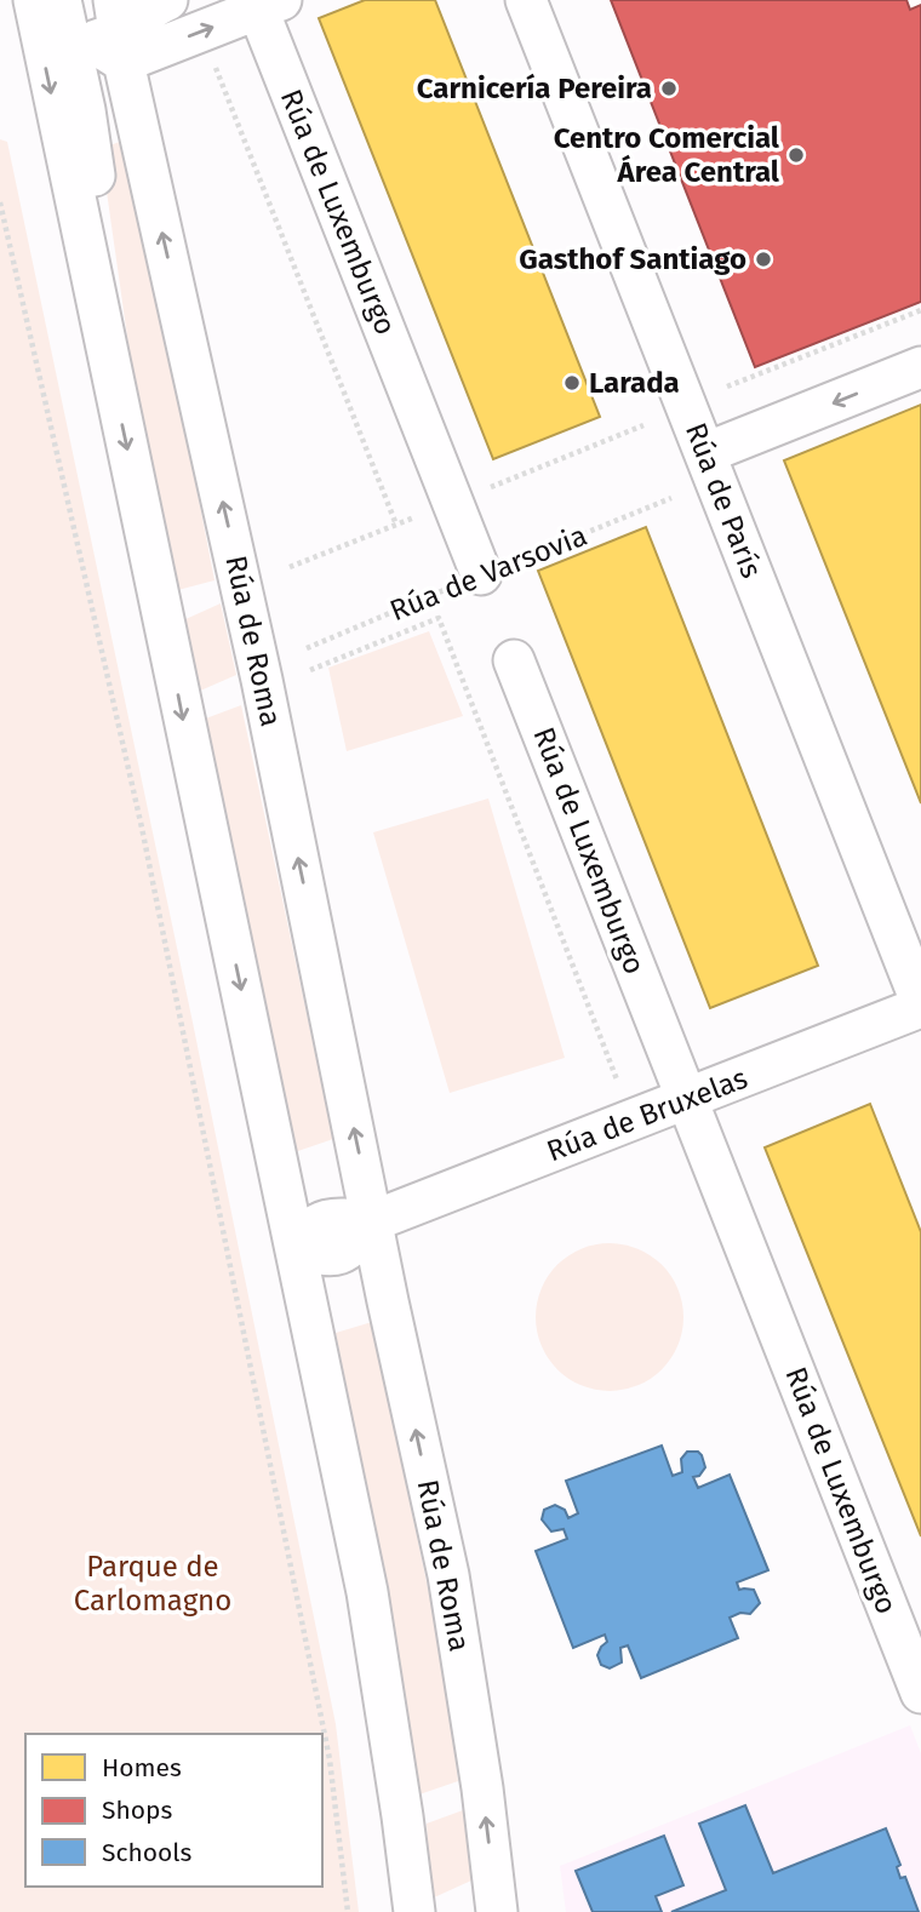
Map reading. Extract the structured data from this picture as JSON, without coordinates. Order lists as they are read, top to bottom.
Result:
{
  "streets": {
    "street": [
      "Rúa de Luxemburgo",
      "Rúa de París",
      "Rúa de Roma",
      "Rúa de Bruxelas"
    ],
    "path": ["Rúa de Varsovia"]
  },
  "crossings": [
    ["Rúa de Luxemburgo", "Rúa de Varsovia"],
    ["Rúa de Luxemburgo", "Rúa de Bruxelas"],
    ["Rúa de París", "Rúa de Bruxelas"],
    ["Rúa de Roma", "Rúa de Bruxelas"]
  ],
  "parks": ["Parque de Carlomagno"],
  "places": [
    "Carnicería Pereira",
    "Centro Comercial Área Central",
    "Gasthof Santiago",
    "Larada"
  ],
  "legend": ["Homes", "Shops", "Schools"]
}
